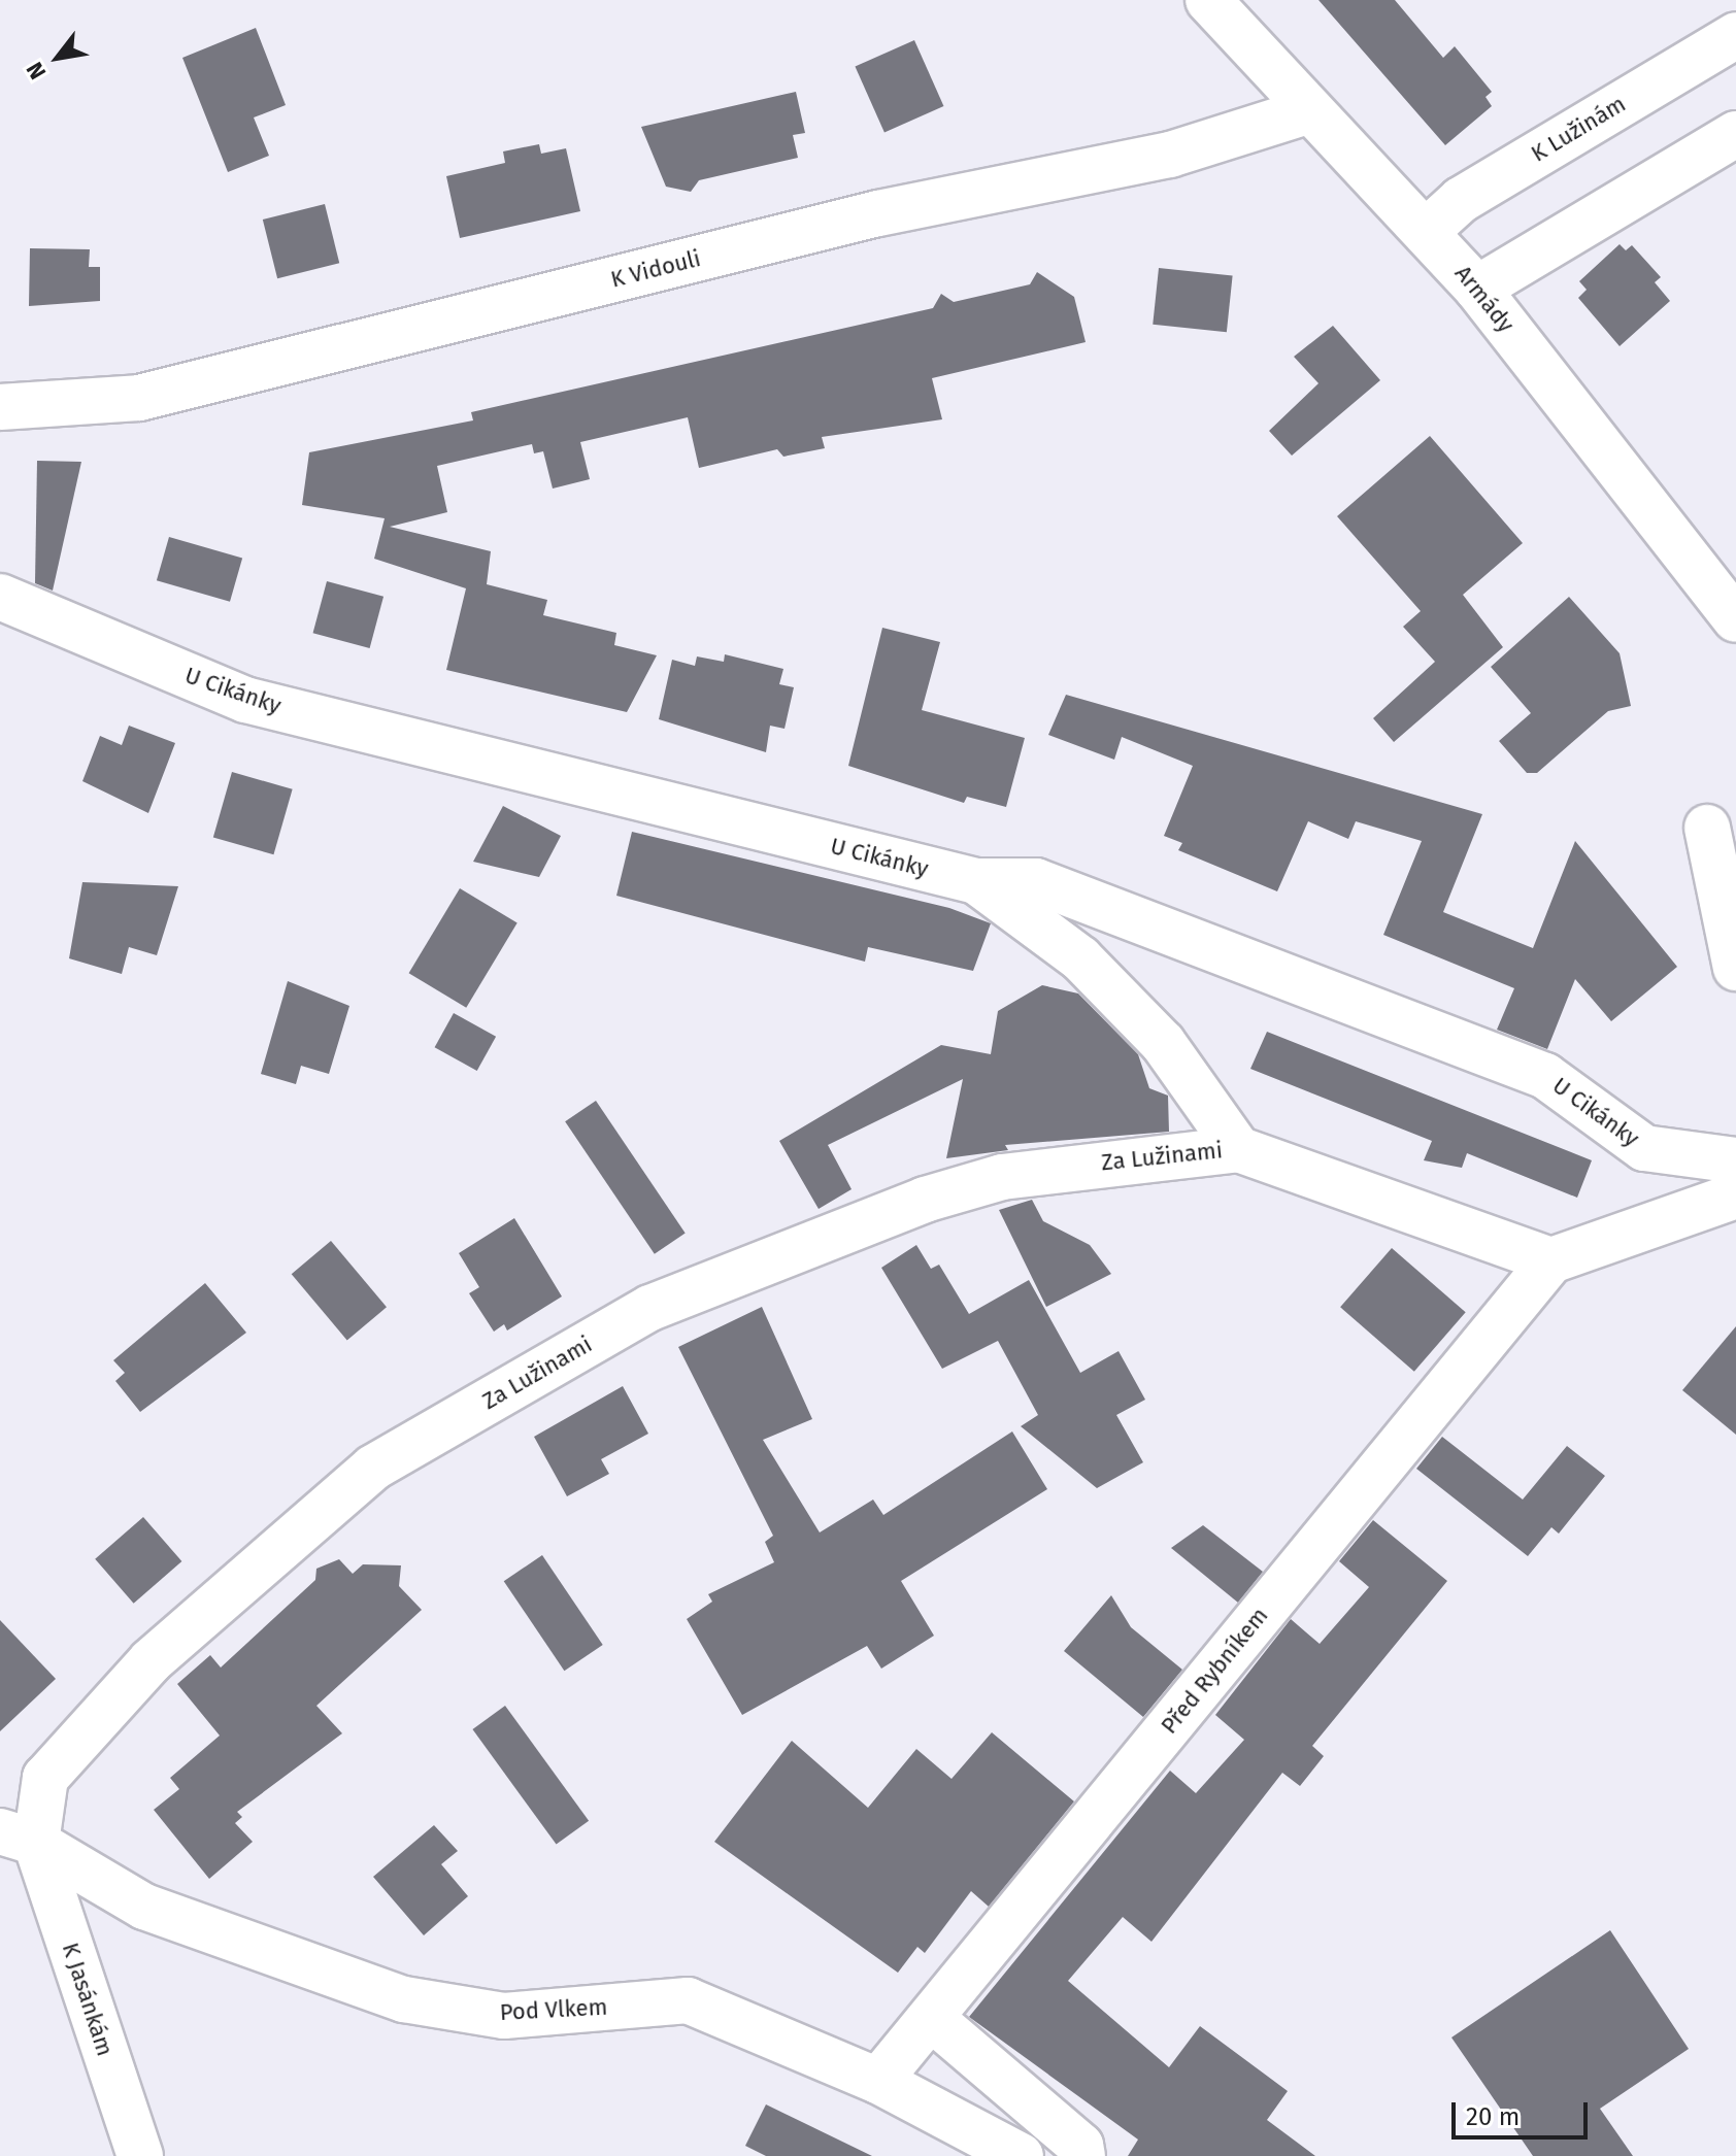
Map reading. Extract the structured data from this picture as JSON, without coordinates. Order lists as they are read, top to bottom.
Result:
{
  "streets": {
    "street": [
      "K Lužinám",
      "K Vidouli",
      "Armády",
      "U Cikánky",
      "Za Lužinami",
      "Před Rybníkem",
      "K Jasánkám",
      "Pod Vlkem"
    ]
  },
  "crossings": [
    ["K Lužinám", "Armády"],
    ["K Vidouli", "Armády"],
    ["U Cikánky", "Za Lužinami"],
    ["Za Lužinami", "Před Rybníkem"],
    ["Za Lužinami", "K Jasánkám"],
    ["Za Lužinami", "Pod Vlkem"],
    ["Před Rybníkem", "Pod Vlkem"],
    ["K Jasánkám", "Pod Vlkem"]
  ],
  "scale_bar": "20 m",
  "north": "bottom left"
}
